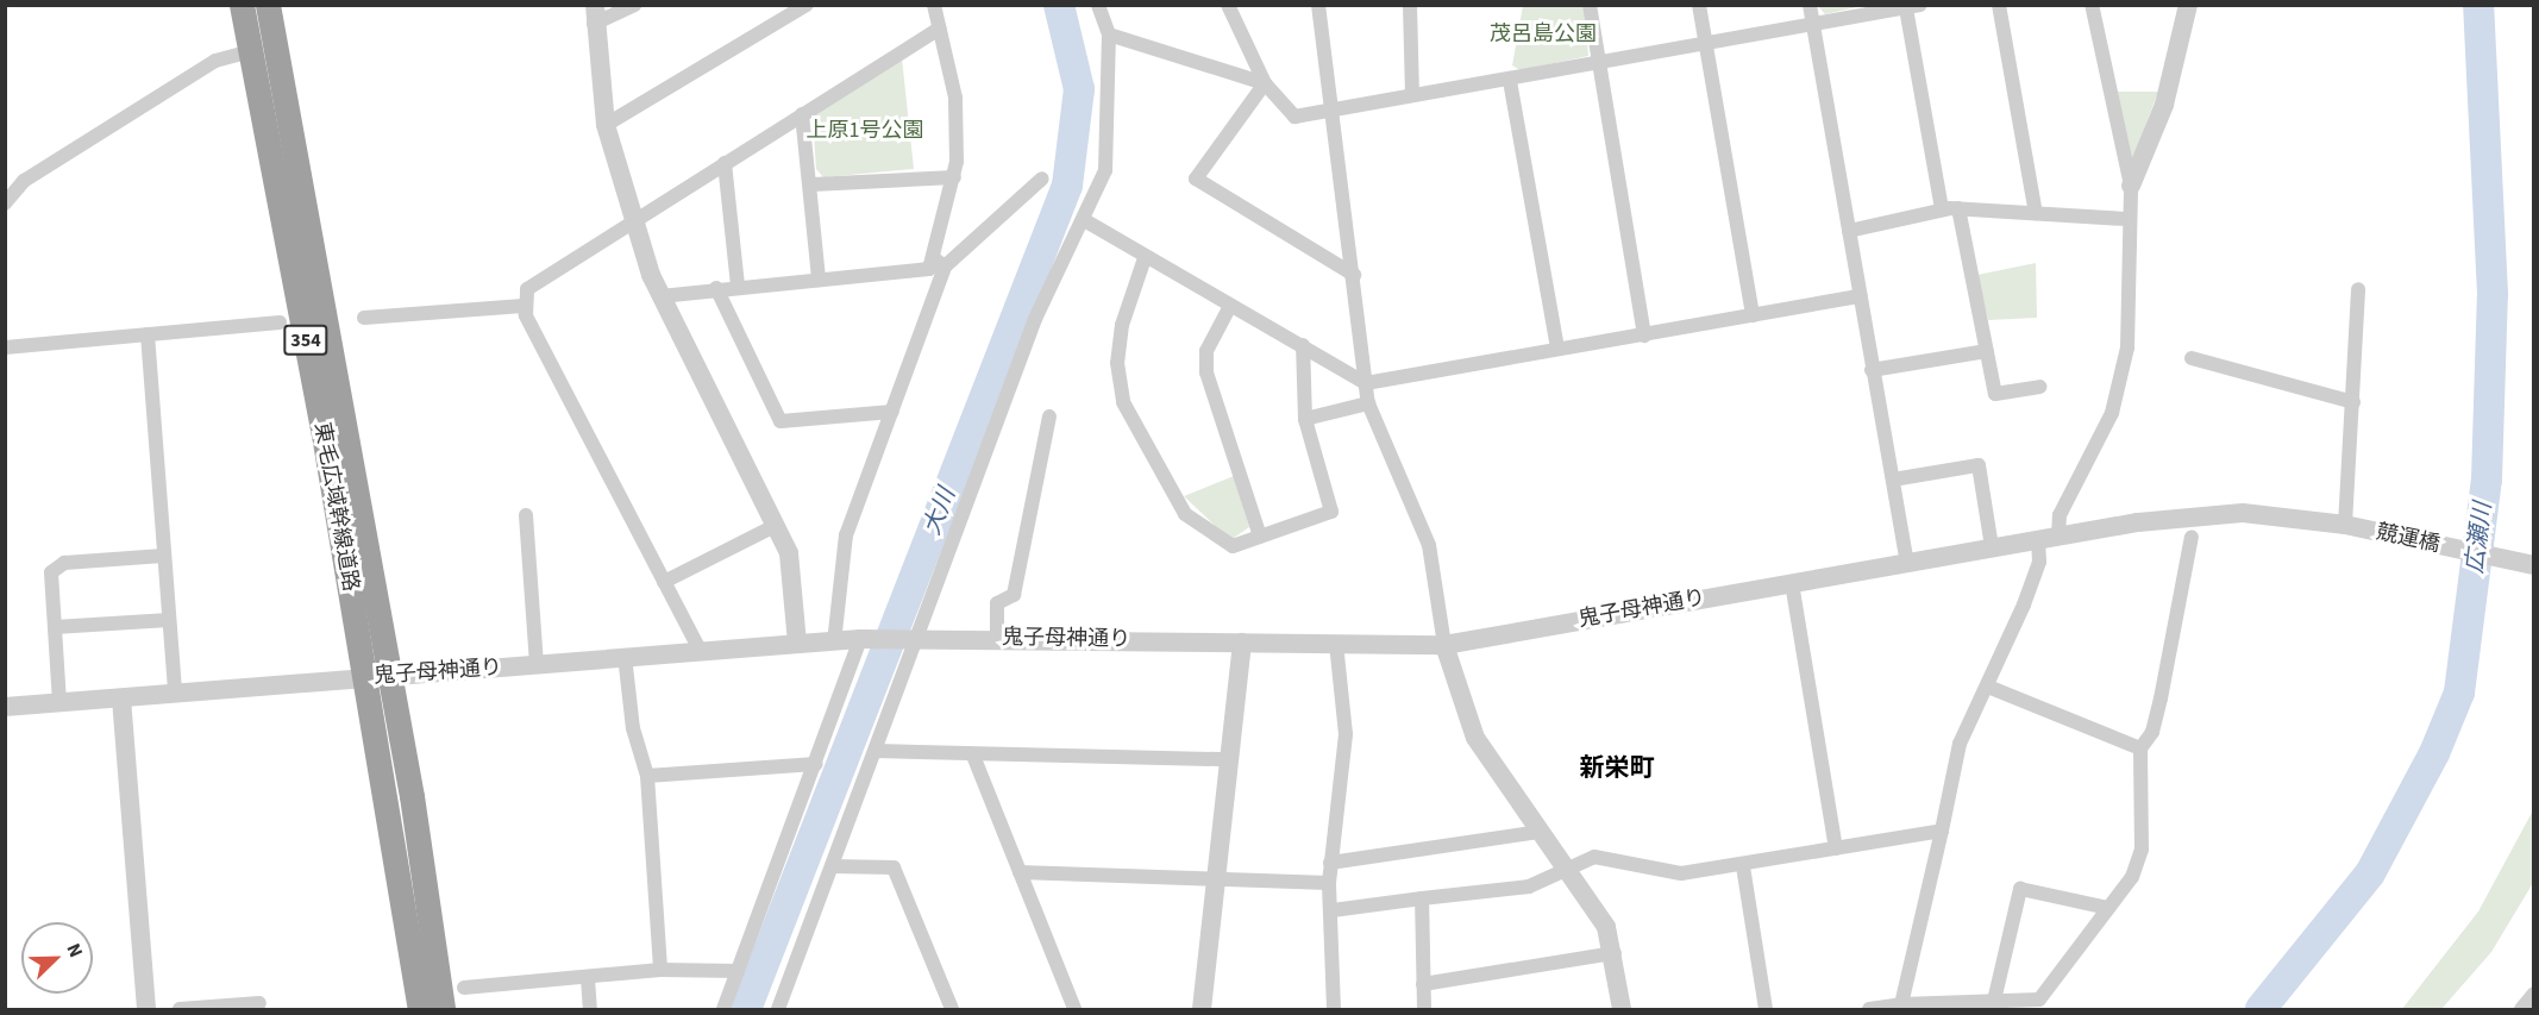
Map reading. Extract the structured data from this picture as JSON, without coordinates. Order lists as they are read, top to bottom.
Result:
{
  "streets": {
    "highway": ["354", "東毛広域幹線道路"],
    "street": ["競運橋", "鬼子母神通り"]
  },
  "crossings": [
    ["東毛広域幹線道路", "鬼子母神通り"],
    ["競運橋", "鬼子母神通り"]
  ],
  "districts": ["新栄町"],
  "water": ["大川", "広瀬川"],
  "parks": ["茂呂島公園", "上原1号公園"],
  "north": "top right"
}
